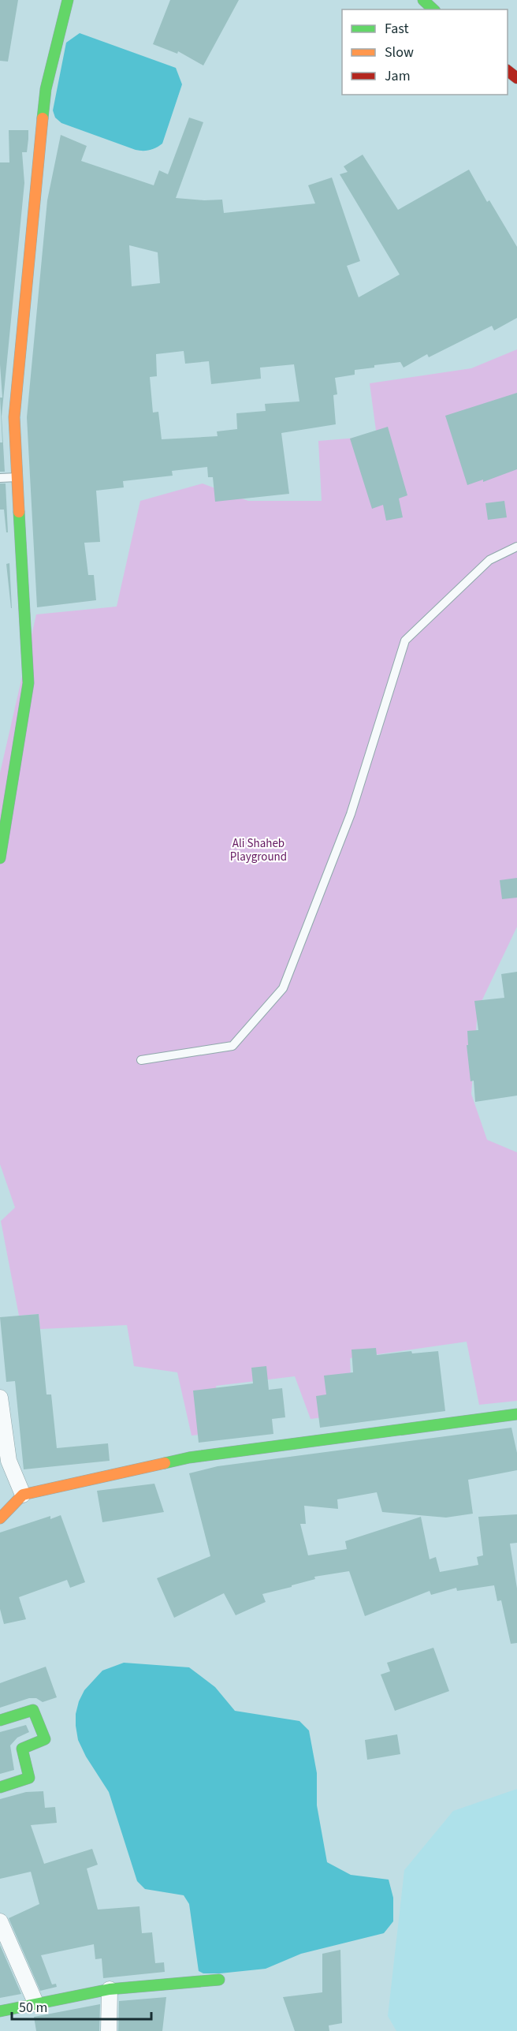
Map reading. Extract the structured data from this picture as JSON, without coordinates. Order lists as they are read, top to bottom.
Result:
{
  "parks": ["Ali Shaheb Playground"],
  "legend": ["Fast", "Slow", "Jam"],
  "scale_bar": "50 m"
}
